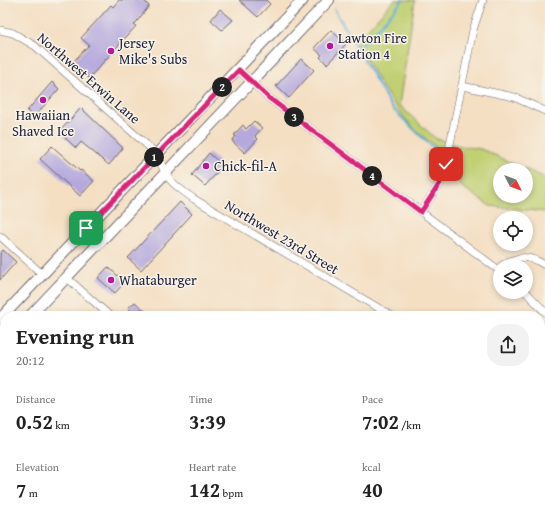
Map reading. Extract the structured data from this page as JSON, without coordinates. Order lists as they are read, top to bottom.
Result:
{
  "streets": {
    "street": ["Northwest Erwin Lane", "Northwest 23rd Street"]
  },
  "places": [
    "Lawton Fire Station 4",
    "Jersey Mike's Subs",
    "Hawaiian Shaved Ice",
    "Chick-fil-A",
    "Whataburger"
  ],
  "north": "bottom right",
  "page": {
    "pins": [
      "2",
      "3",
      "1",
      "4"
    ],
    "heading": ["Evening run", "20:12"],
    "stats": [
      ["Distance", "0.52 km"],
      ["Time", "3:39"],
      ["Pace", "7:02 /km"],
      ["Elevation", "7 m"],
      ["Heart rate", "142 bpm"],
      ["kcal", "40"]
    ]
  }
}
